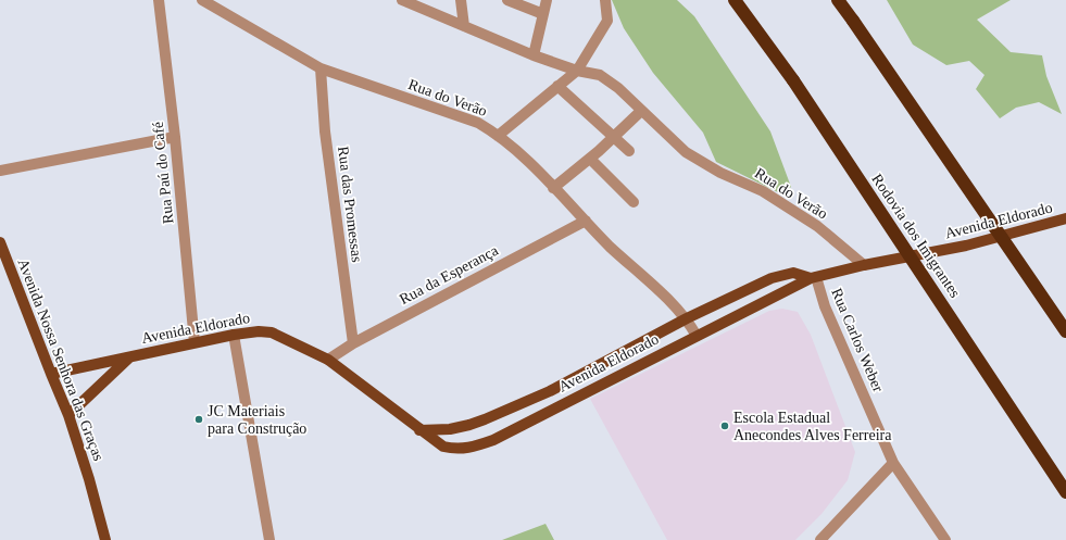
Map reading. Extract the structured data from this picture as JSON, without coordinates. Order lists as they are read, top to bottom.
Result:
{
  "streets": {
    "highway": ["Rodovia dos Imigrantes"],
    "main road": ["Avenida Eldorado", "Avenida Nossa Senhora das Graças"],
    "street": [
      "Rua do Verão",
      "Rua Paú do Café",
      "Rua das Promessas",
      "Rua da Esperança",
      "Rua Carlos Weber"
    ]
  },
  "crossings": [
    ["Rua do Verão", "Rua das Promessas"],
    ["Rua do Verão", "Avenida Eldorado"],
    ["Rua do Verão", "Rua da Esperança"],
    ["Rua Paú do Café", "Avenida Eldorado"],
    ["Rua das Promessas", "Rua da Esperança"],
    ["Avenida Eldorado", "Rua da Esperança"],
    ["Avenida Eldorado", "Rua Carlos Weber"],
    ["Avenida Eldorado", "Avenida Nossa Senhora das Graças"]
  ],
  "places": ["JC Materiais para Construção", "Escola Estadual Anecondes Alves Ferreira"]
}
